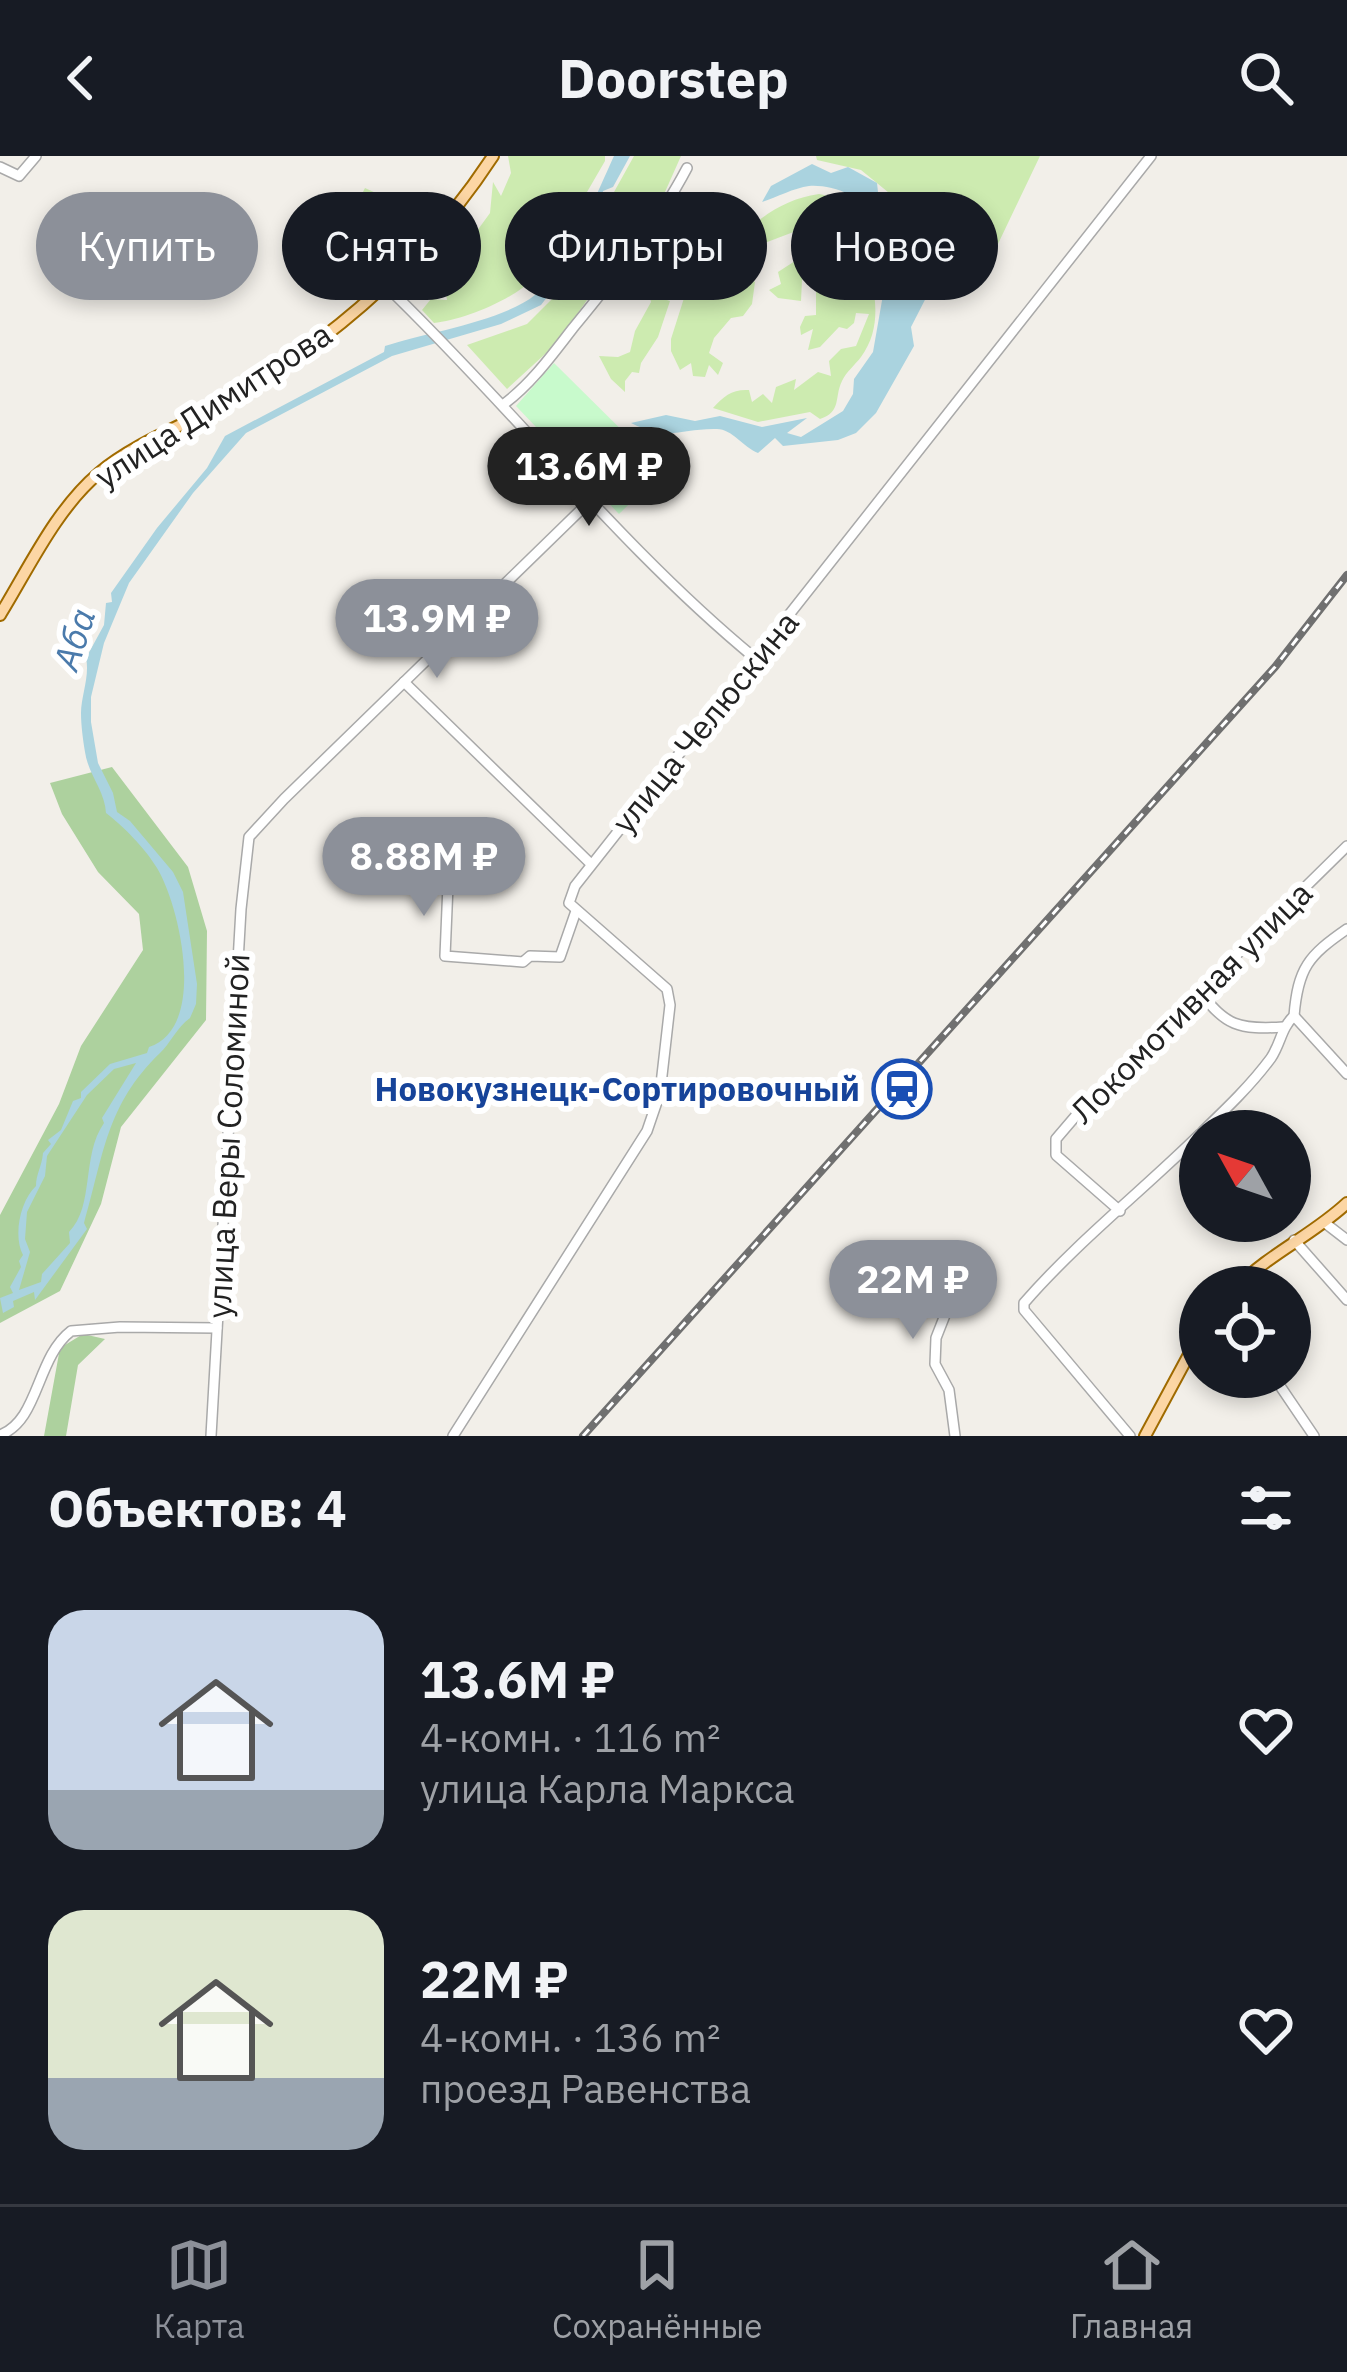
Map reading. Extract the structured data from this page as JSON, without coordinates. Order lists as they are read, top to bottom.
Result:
{
  "streets": {
    "main road": ["улица Димитрова"],
    "street": ["улица Челюскина", "Локомотивная улица", "улица Веры Соломиной"]
  },
  "water": ["Аба"],
  "places": {
    "station": ["Новокузнецк-Сортировочный"]
  },
  "north": "top left",
  "page": {
    "header": "Doorstep",
    "chip": [
      "Купить",
      "Снять",
      "Фильтры",
      "Новое"
    ],
    "price": [
      "13.6M ₽",
      "13.9M ₽",
      "8.88M ₽",
      "22M ₽"
    ],
    "heading": "Объектов: 4",
    "list": [
      {
        "name": "13.6M ₽",
        "note": "4-комн. · 116 m² · улица Карла Маркса"
      },
      {
        "name": "22M ₽",
        "note": "4-комн. · 136 m² · проезд Равенства"
      }
    ],
    "tabs": ["Карта", "Сохранённые", "Главная"]
  }
}
